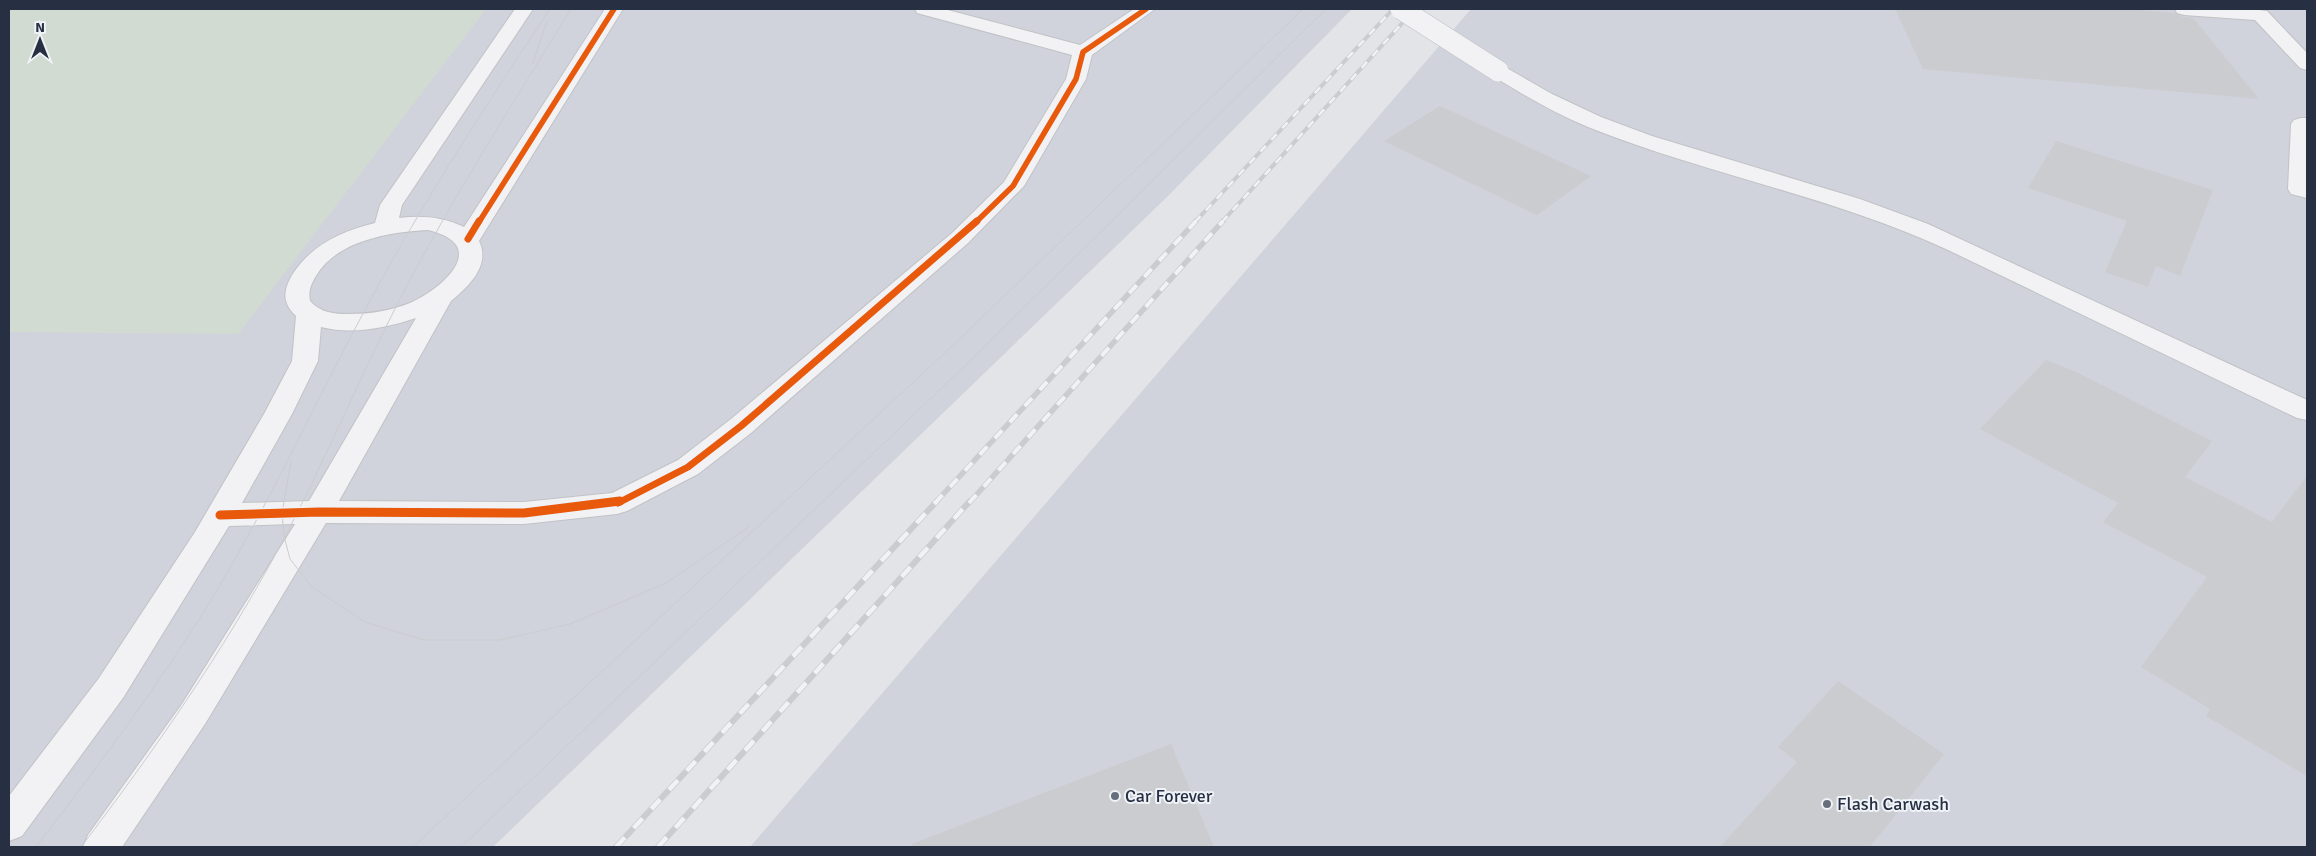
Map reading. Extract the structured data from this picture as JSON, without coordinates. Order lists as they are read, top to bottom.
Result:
{
  "places": ["Car Forever", "Flash Carwash"],
  "north": "top"
}
